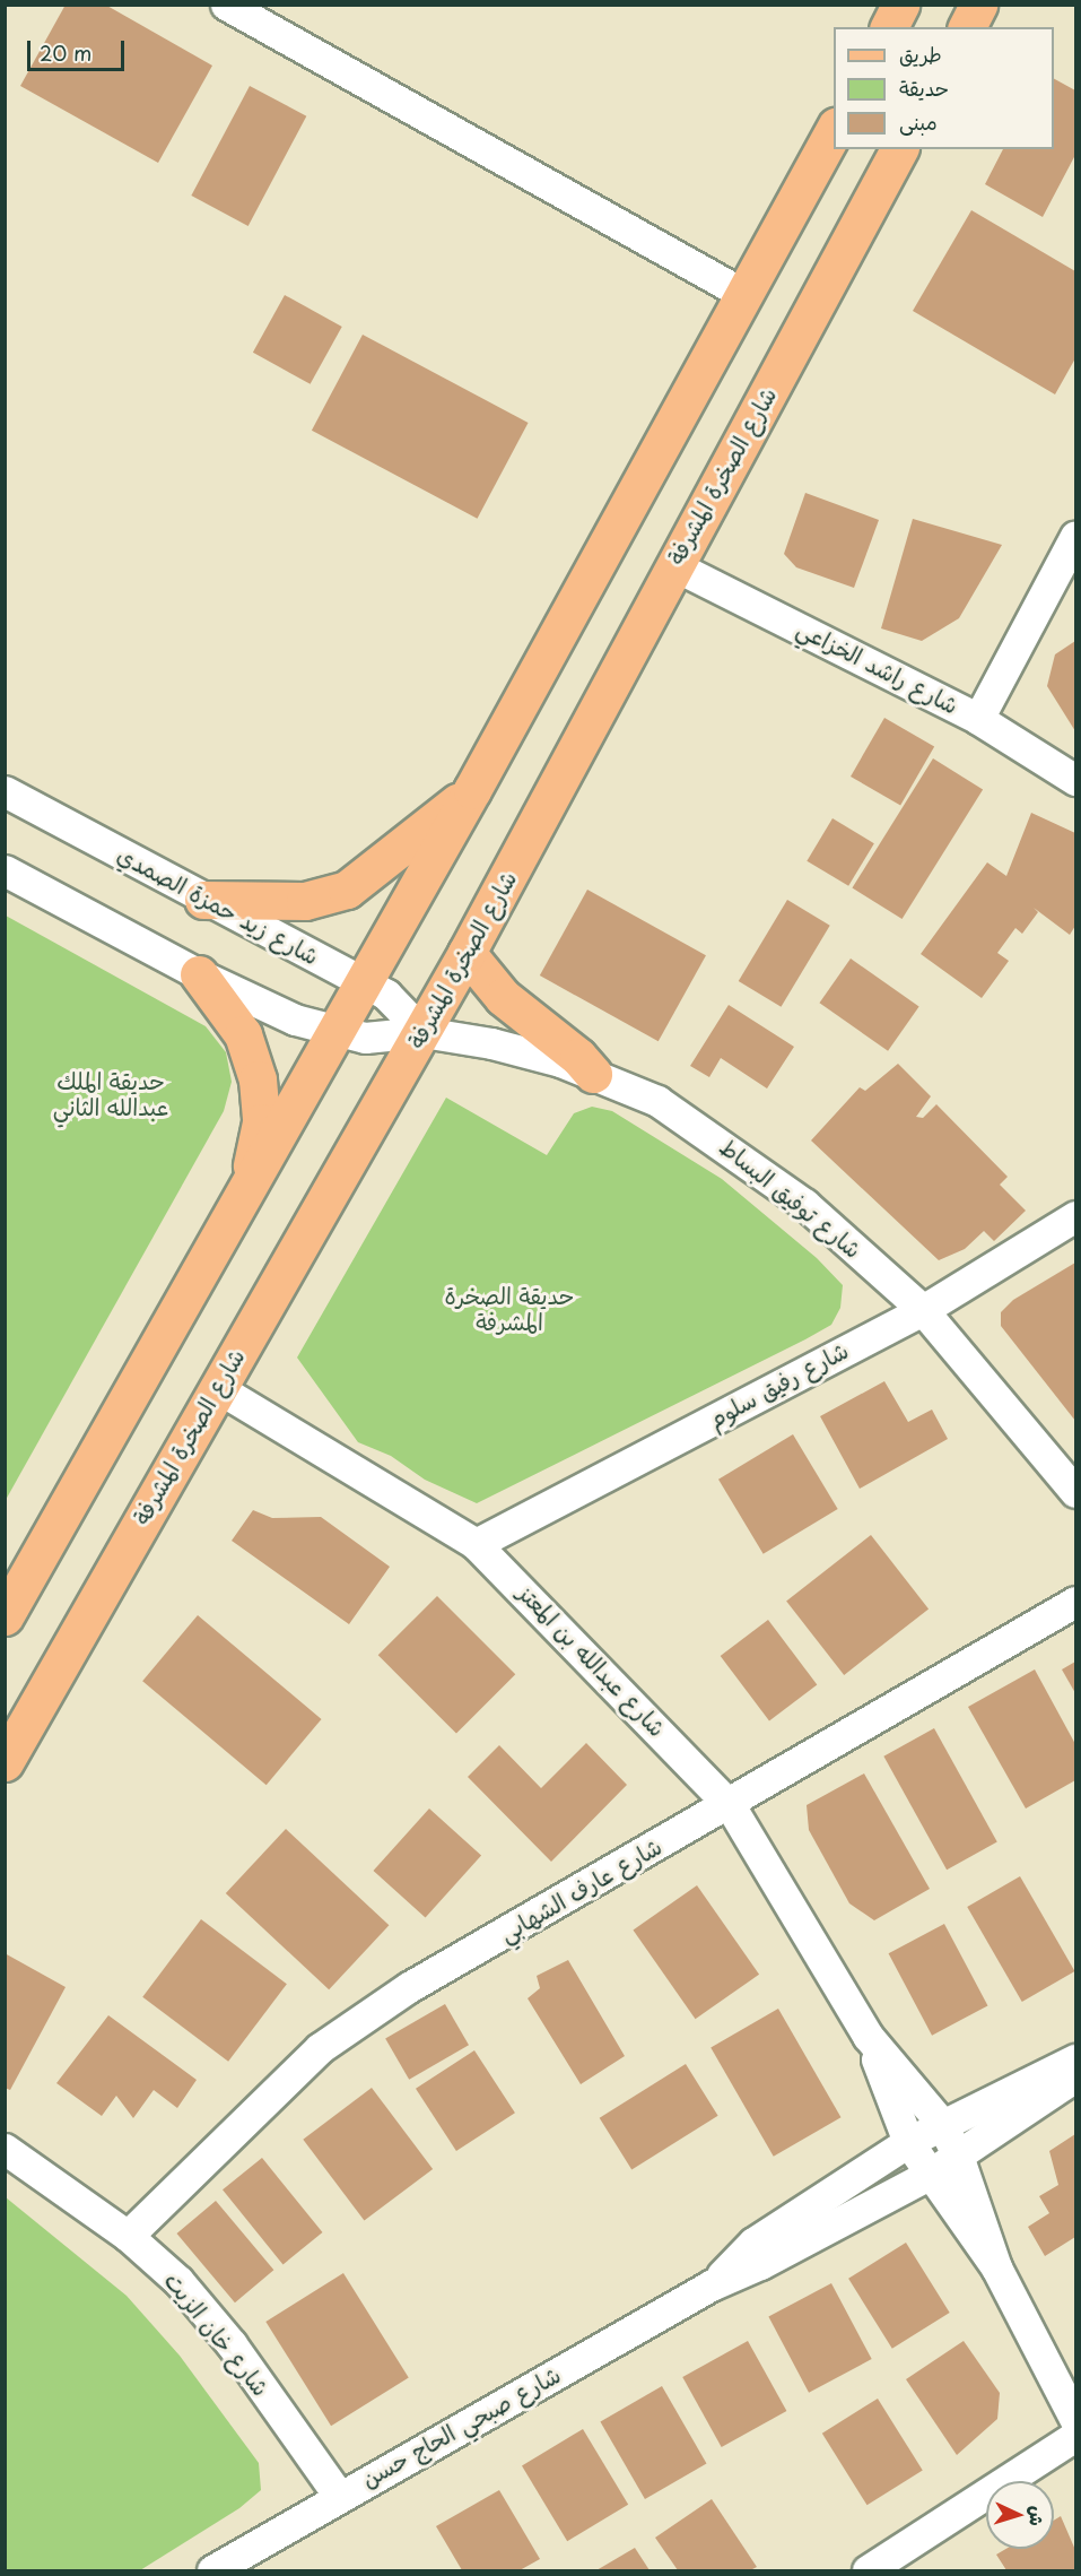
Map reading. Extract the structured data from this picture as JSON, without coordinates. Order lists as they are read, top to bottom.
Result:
{
  "streets": {
    "main road": ["شارع الصخرة المشرفة"],
    "street": [
      "شارع راشد الخزاعي",
      "شارع زيد حمزة الصمدي",
      "شارع توفيق البساط",
      "شارع رفيق سلوم",
      "شارع عبدالله بن المعتز",
      "شارع عارف الشهابي",
      "شارع خان الزيت",
      "شارع صبحي الحاج حسن"
    ]
  },
  "crossings": [
    ["شارع الصخرة المشرفة", "شارع راشد الخزاعي"],
    ["شارع الصخرة المشرفة", "شارع زيد حمزة الصمدي"],
    ["شارع الصخرة المشرفة", "شارع توفيق البساط"],
    ["شارع الصخرة المشرفة", "شارع عبدالله بن المعتز"],
    ["شارع زيد حمزة الصمدي", "شارع توفيق البساط"],
    ["شارع توفيق البساط", "شارع رفيق سلوم"],
    ["شارع رفيق سلوم", "شارع عبدالله بن المعتز"],
    ["شارع عبدالله بن المعتز", "شارع عارف الشهابي"],
    ["شارع عبدالله بن المعتز", "شارع صبحي الحاج حسن"],
    ["شارع عارف الشهابي", "شارع خان الزيت"],
    ["شارع خان الزيت", "شارع صبحي الحاج حسن"]
  ],
  "parks": ["حديقة الملك عبدالله الثاني", "حديقة الصخرة المشرفة"],
  "legend": ["طريق", "حديقة", "مبنى"],
  "scale_bar": "20 m",
  "north": "right"
}
